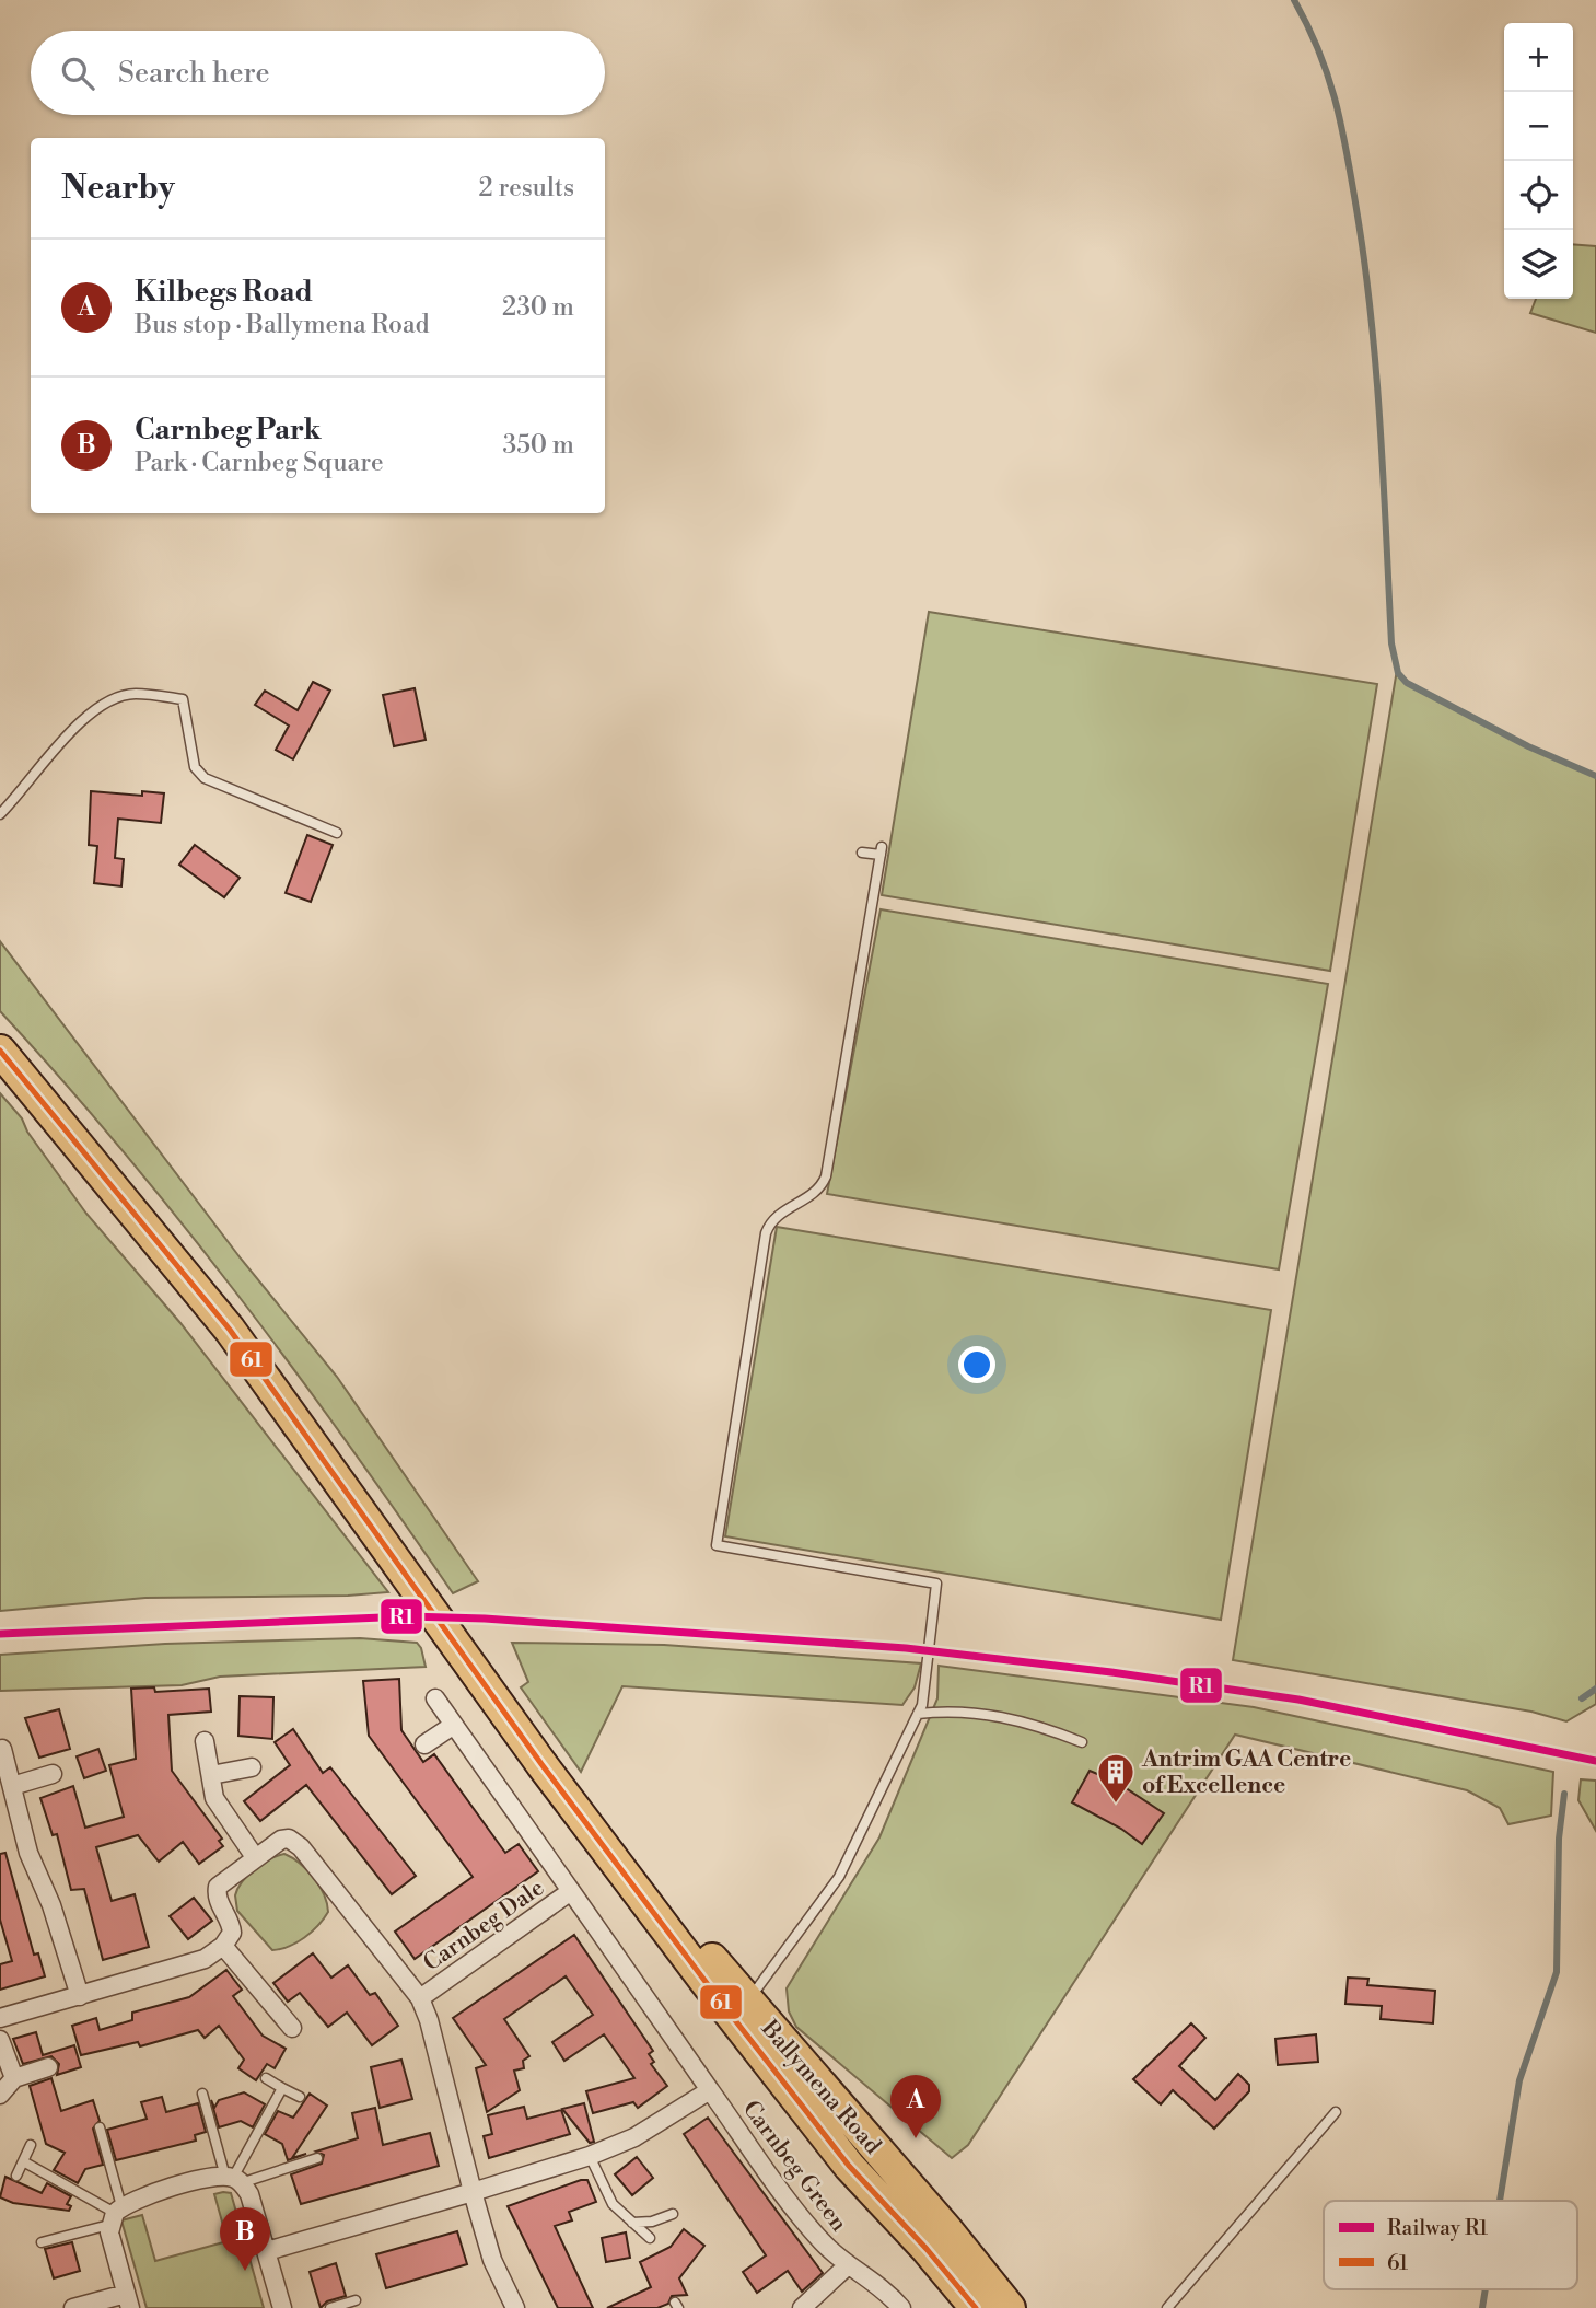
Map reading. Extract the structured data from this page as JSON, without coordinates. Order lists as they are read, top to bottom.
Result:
{
  "streets": {
    "highway": ["Ballymena Road"],
    "street": ["Carnbeg Dale", "Carnbeg Green"]
  },
  "crossings": [
    ["Carnbeg Dale", "Carnbeg Green"]
  ],
  "places": {
    "building": ["Antrim GAA Centre of Excellence"]
  },
  "lines": ["transit line 61", "rail line R1"],
  "legend": ["Railway R1", "61"],
  "page": {
    "map_buttons": ["+", "−"],
    "search": "Search here",
    "heading": ["Nearby", "2 results"],
    "list": [
      {
        "mark": "A",
        "name": "Kilbegs Road",
        "note": "Bus stop · Ballymena Road",
        "value": "230 m"
      },
      {
        "mark": "B",
        "name": "Carnbeg Park",
        "note": "Park · Carnbeg Square",
        "value": "350 m"
      }
    ],
    "pins": ["A", "B"]
  }
}
